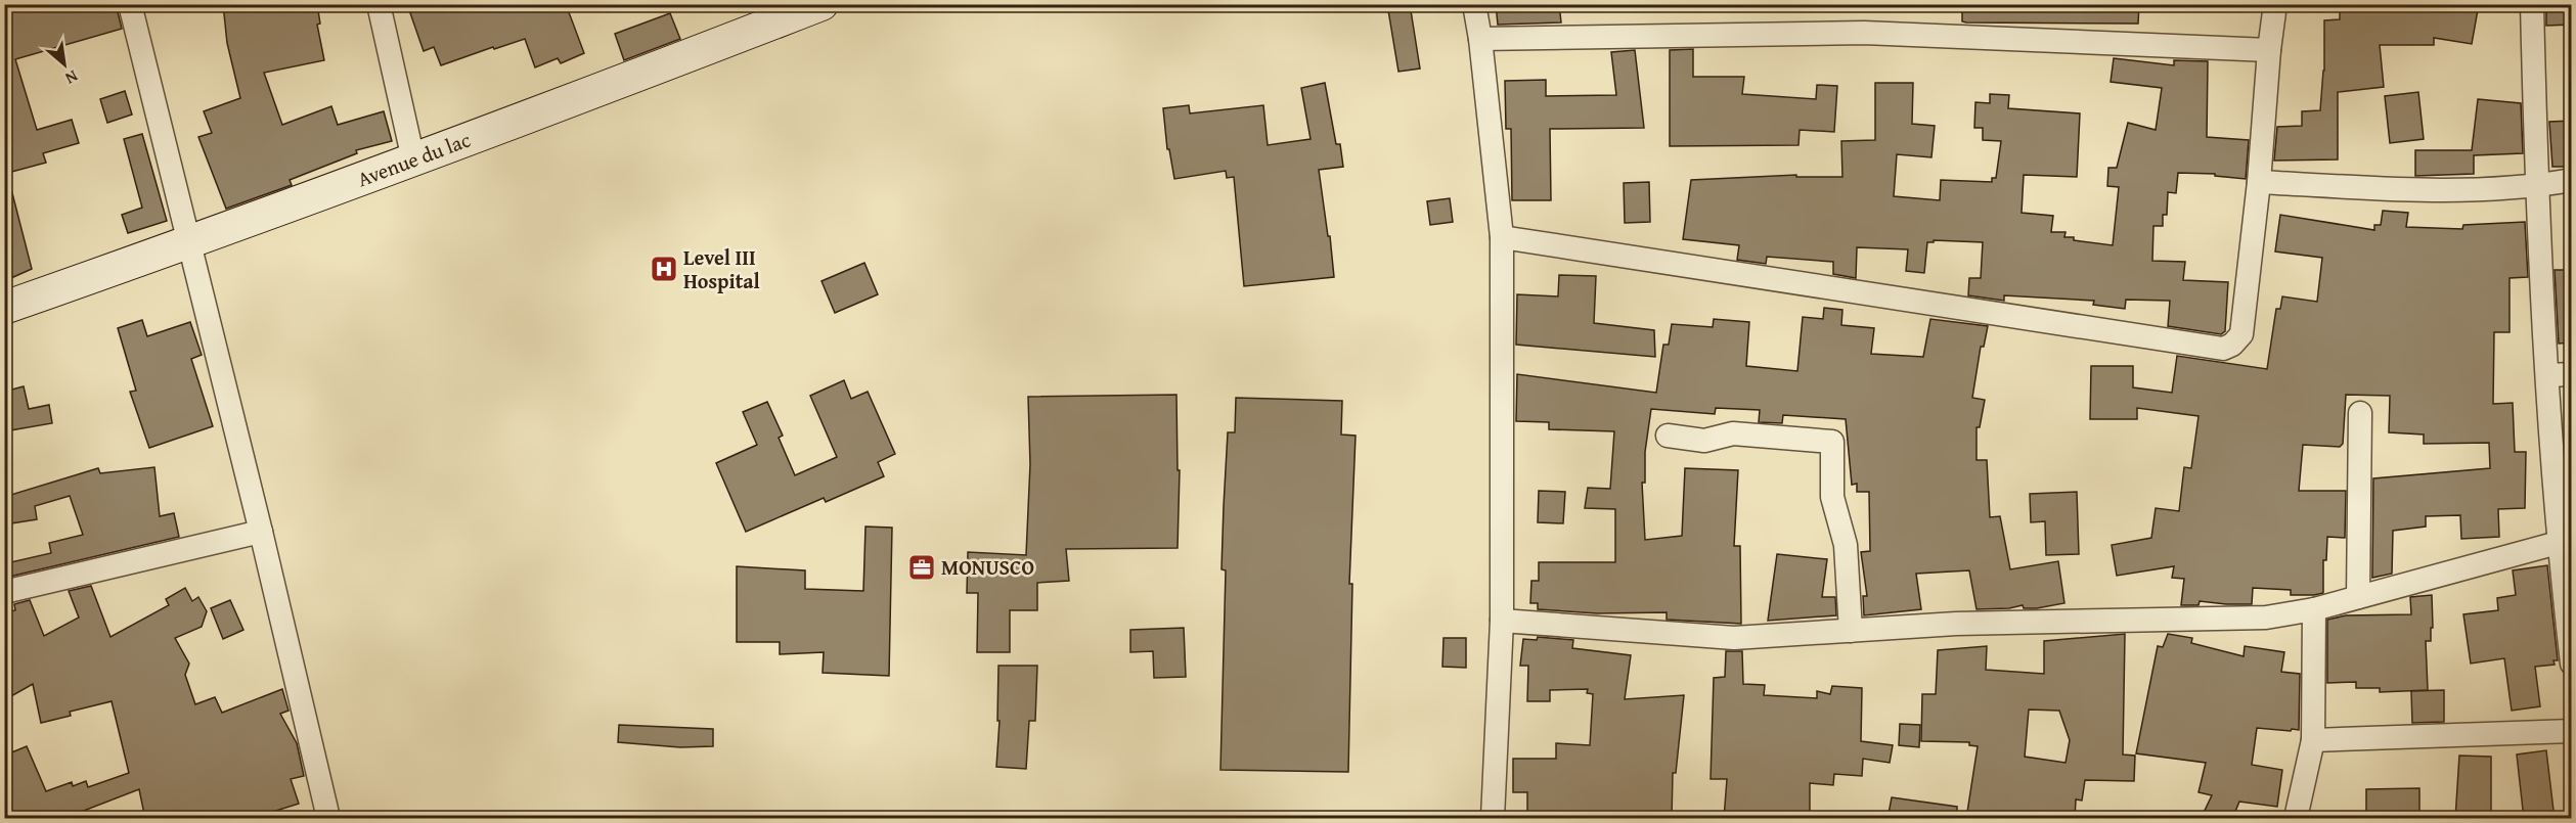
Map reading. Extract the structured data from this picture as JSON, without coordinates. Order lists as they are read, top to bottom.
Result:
{
  "streets": {
    "main road": ["Avenue du lac"]
  },
  "places": {
    "hospital": ["Level III Hospital"],
    "office": ["MONUSCO"]
  },
  "north": "bottom right"
}
